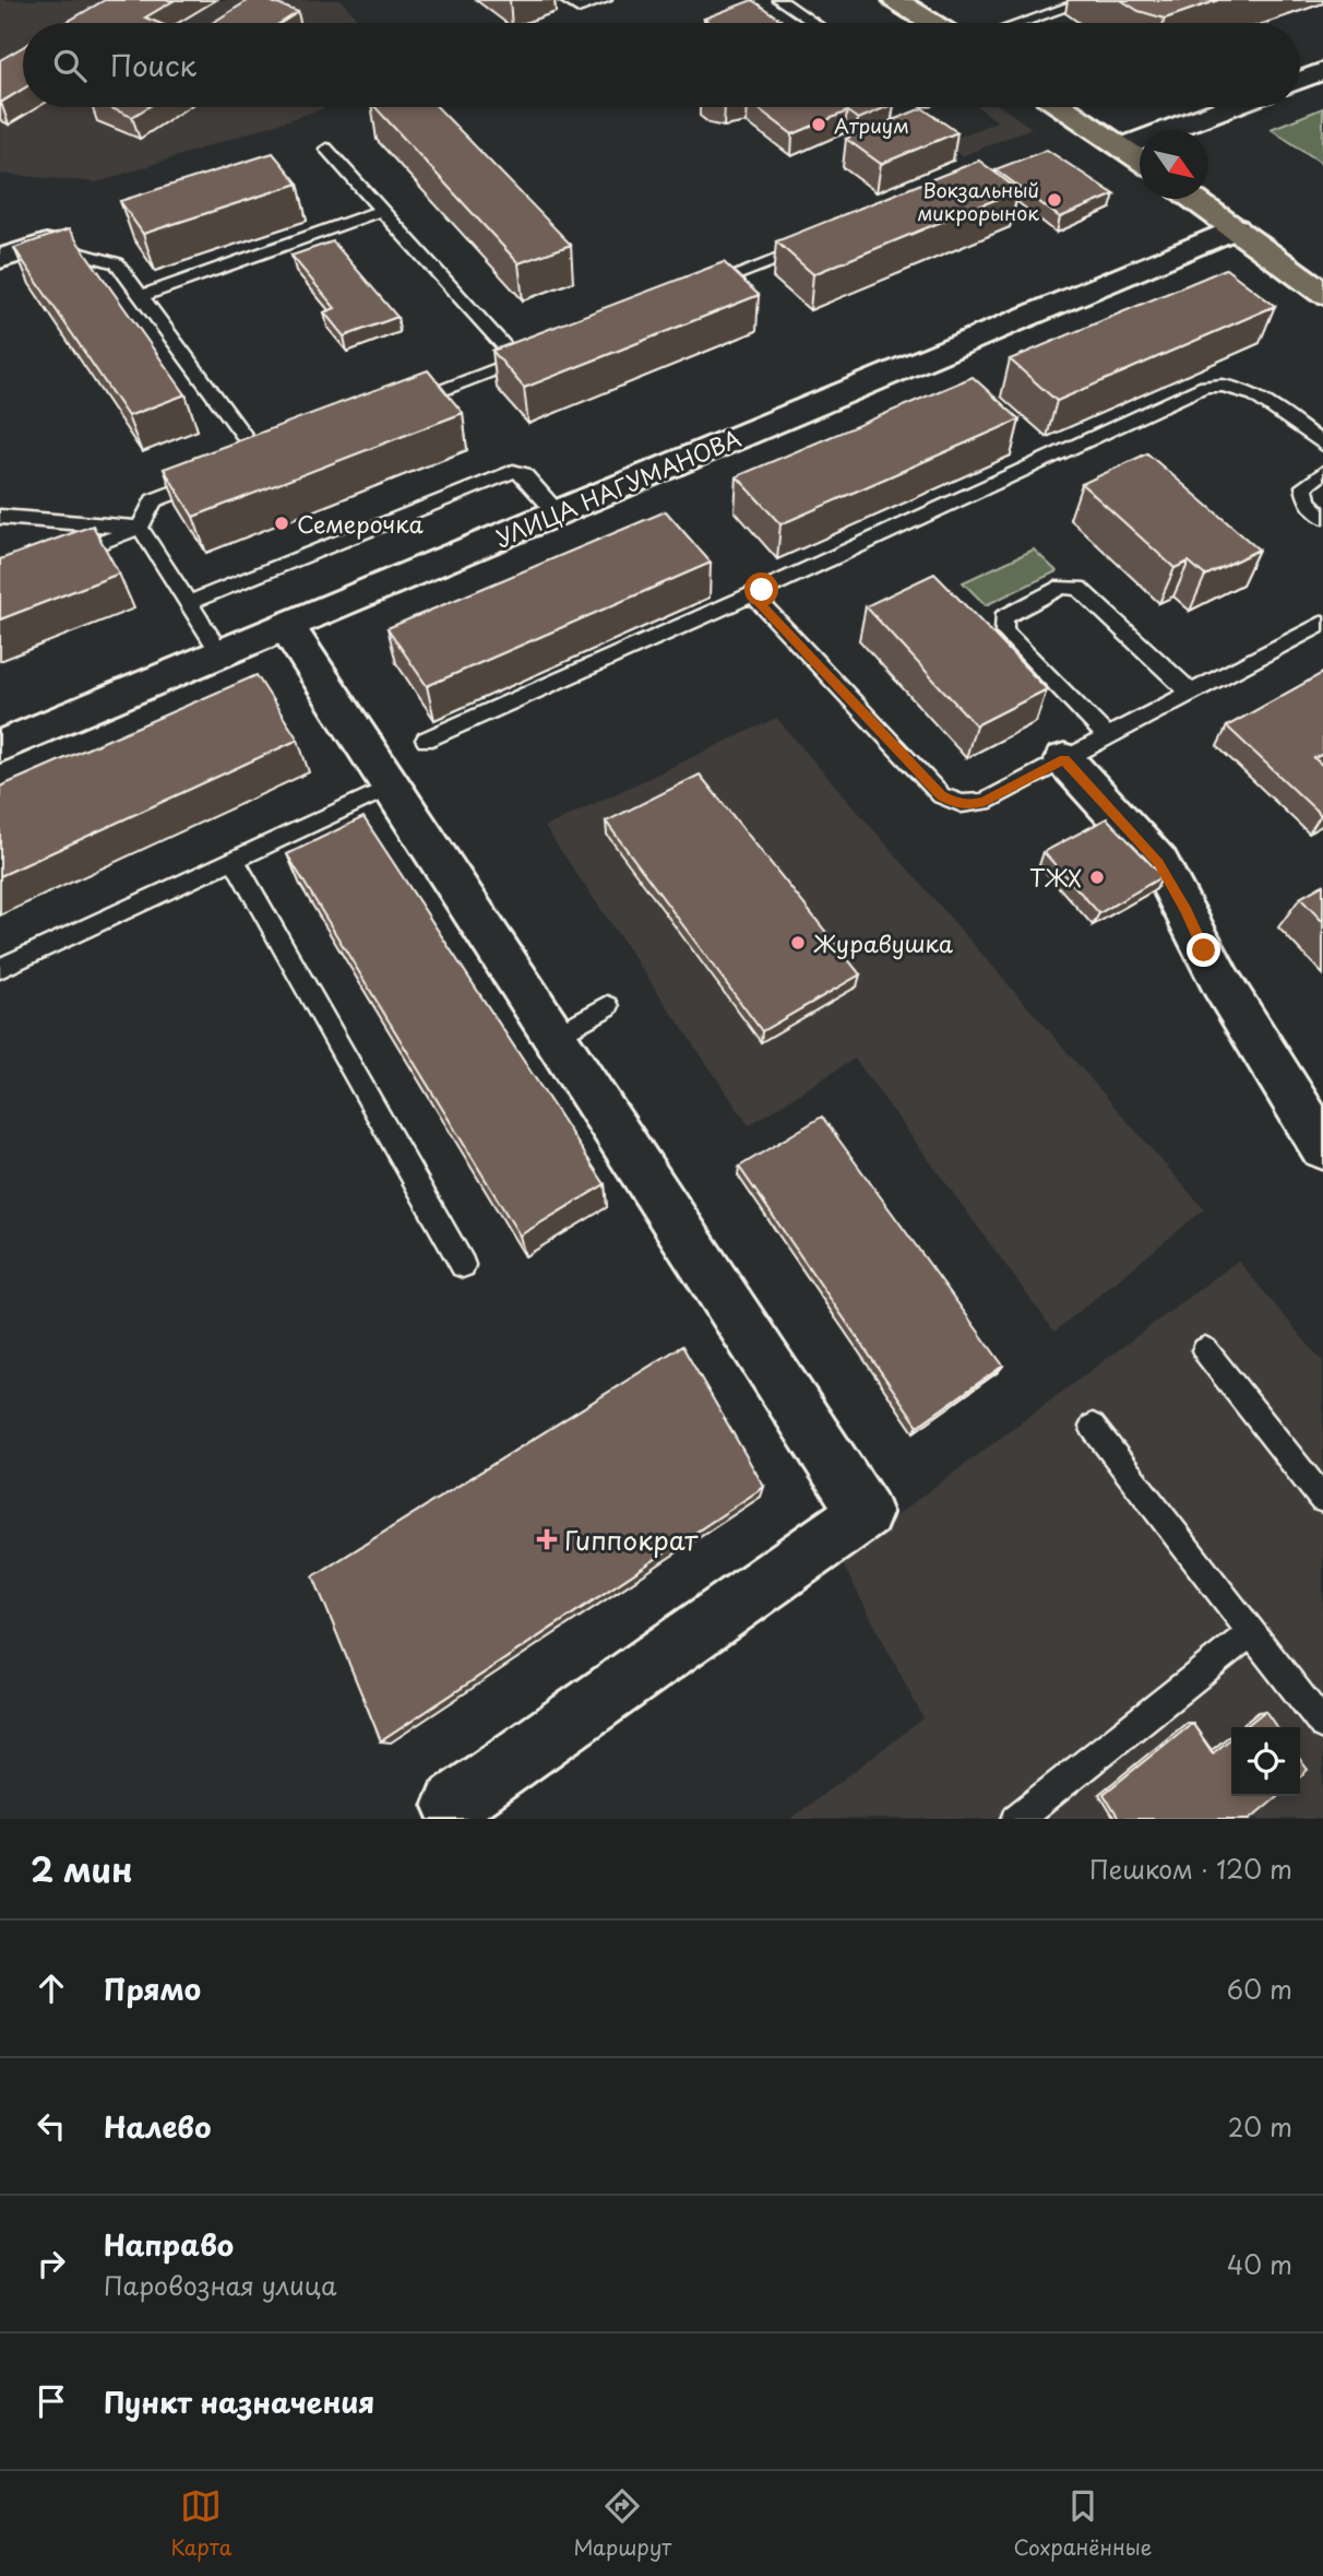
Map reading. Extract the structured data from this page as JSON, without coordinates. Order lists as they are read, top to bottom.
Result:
{
  "streets": {
    "street": ["УЛИЦА НАГУМАНОВА"]
  },
  "places": {
    "other": [
      "Атриум",
      "Вокзальный микрорынок",
      "Семерочка",
      "ТЖХ",
      "Журавушка"
    ],
    "health": ["Гиппократ"]
  },
  "north": "bottom right",
  "page": {
    "search": "Поиск",
    "heading": ["2 мин", "Пешком · 120 m"],
    "list": [
      ["Прямо", "60 m"],
      ["Налево", "20 m"],
      ["Направо", "Паровозная улица", "40 m"],
      "Пункт назначения"
    ],
    "nav": ["Карта", "Маршрут", "Сохранённые"]
  }
}
